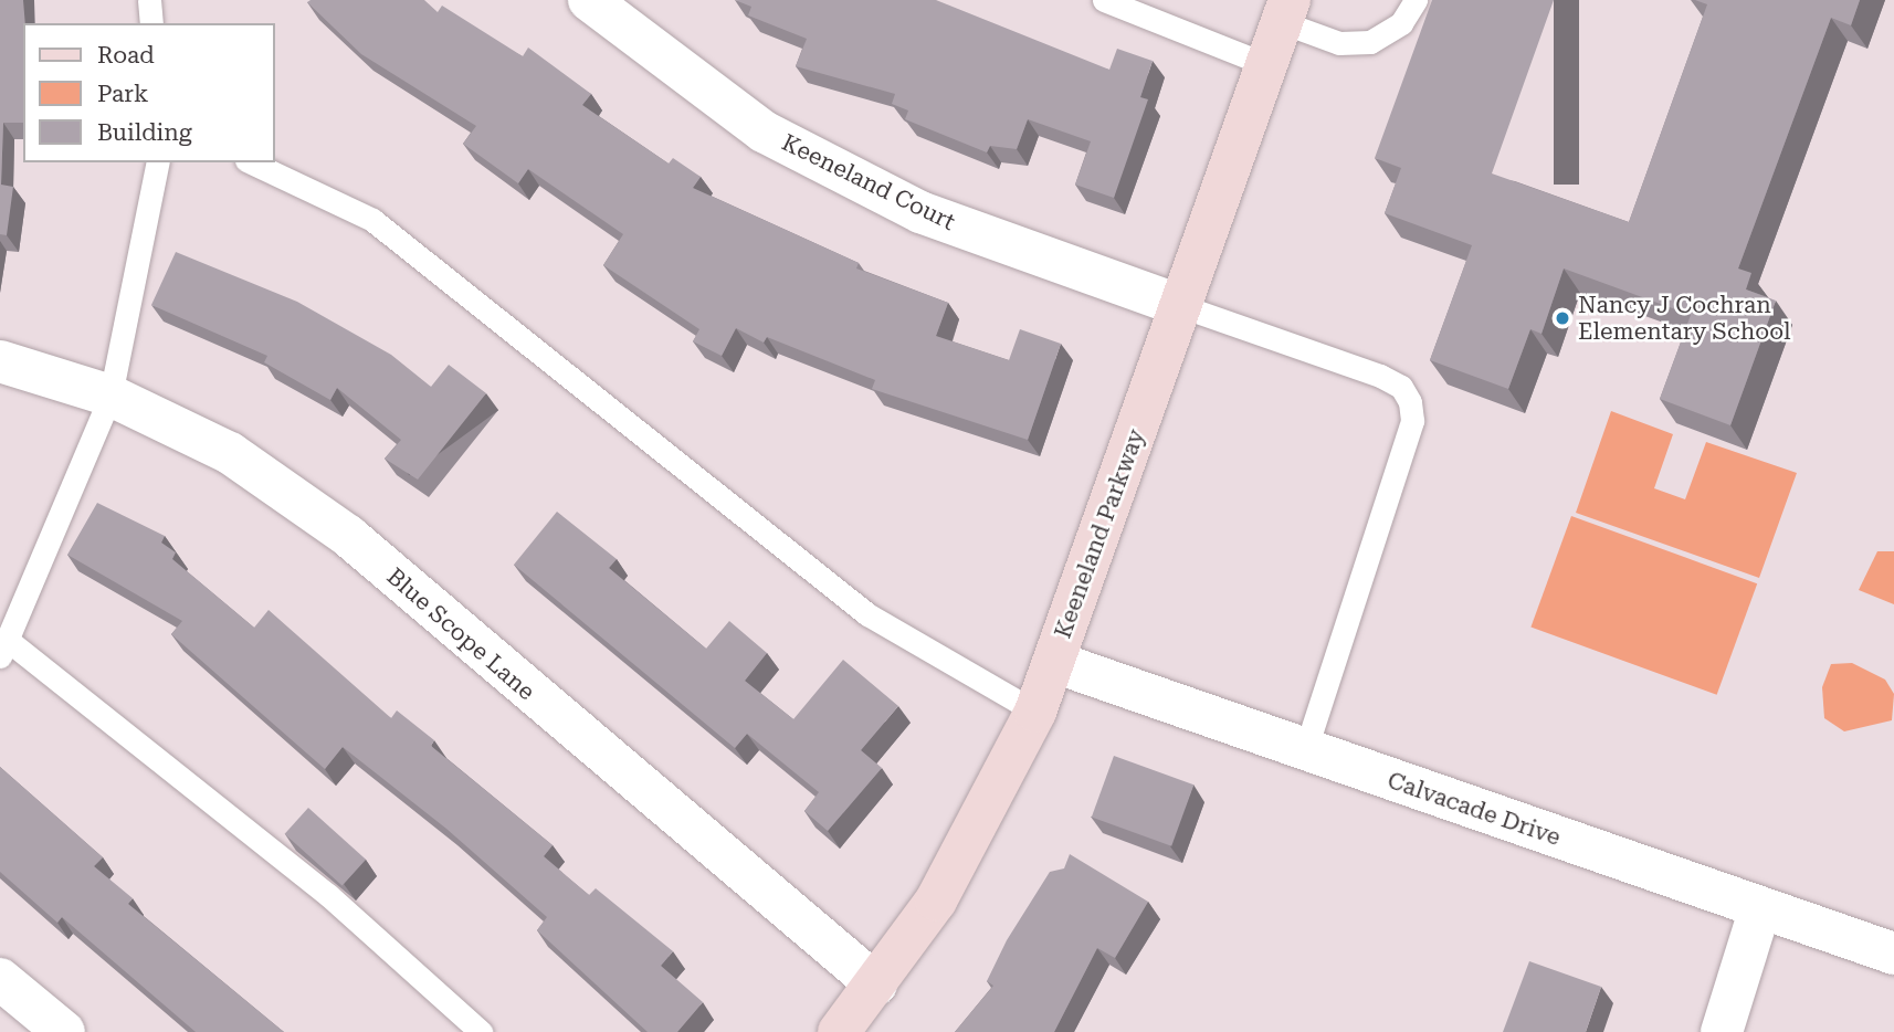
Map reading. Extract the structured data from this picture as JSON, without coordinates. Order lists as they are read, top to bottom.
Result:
{
  "streets": {
    "street": [
      "Keeneland Court",
      "Keeneland Parkway",
      "Blue Scope Lane",
      "Calvacade Drive"
    ]
  },
  "crossings": [
    ["Keeneland Court", "Keeneland Parkway"],
    ["Keeneland Parkway", "Blue Scope Lane"],
    ["Keeneland Parkway", "Calvacade Drive"]
  ],
  "places": ["Nancy J Cochran Elementary School"],
  "legend": ["Road", "Park", "Building"]
}
